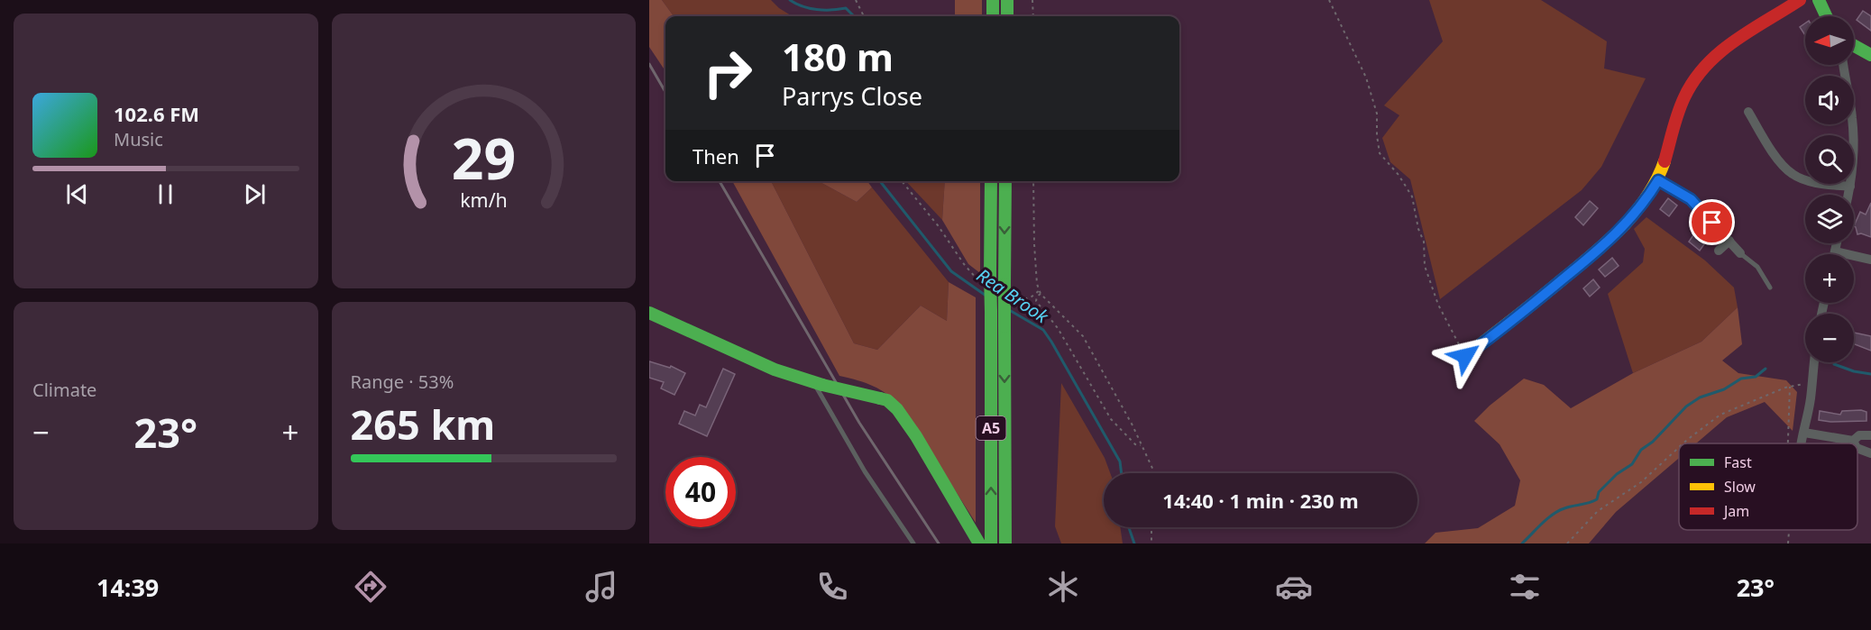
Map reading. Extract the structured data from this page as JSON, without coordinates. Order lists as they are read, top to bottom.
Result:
{
  "streets": {
    "main road": ["A5"]
  },
  "water": ["Rea Brook"],
  "legend": ["Fast", "Slow", "Jam"],
  "north": "left",
  "page": {
    "map_buttons": ["+", "−"],
    "turn": ["180 m", "Parrys Close"],
    "song": ["102.6 FM", "Music"],
    "then": "Then",
    "tile": [
      "Climate",
      ["Range · 53%", "265 km"]
    ],
    "heat": ["−", "23°", "+"],
    "limit": "40",
    "trip": "14:40 · 1 min · 230 m",
    "tabs": ["14:39", "23°"],
    "gauge": ["29", "km/h"]
  }
}
